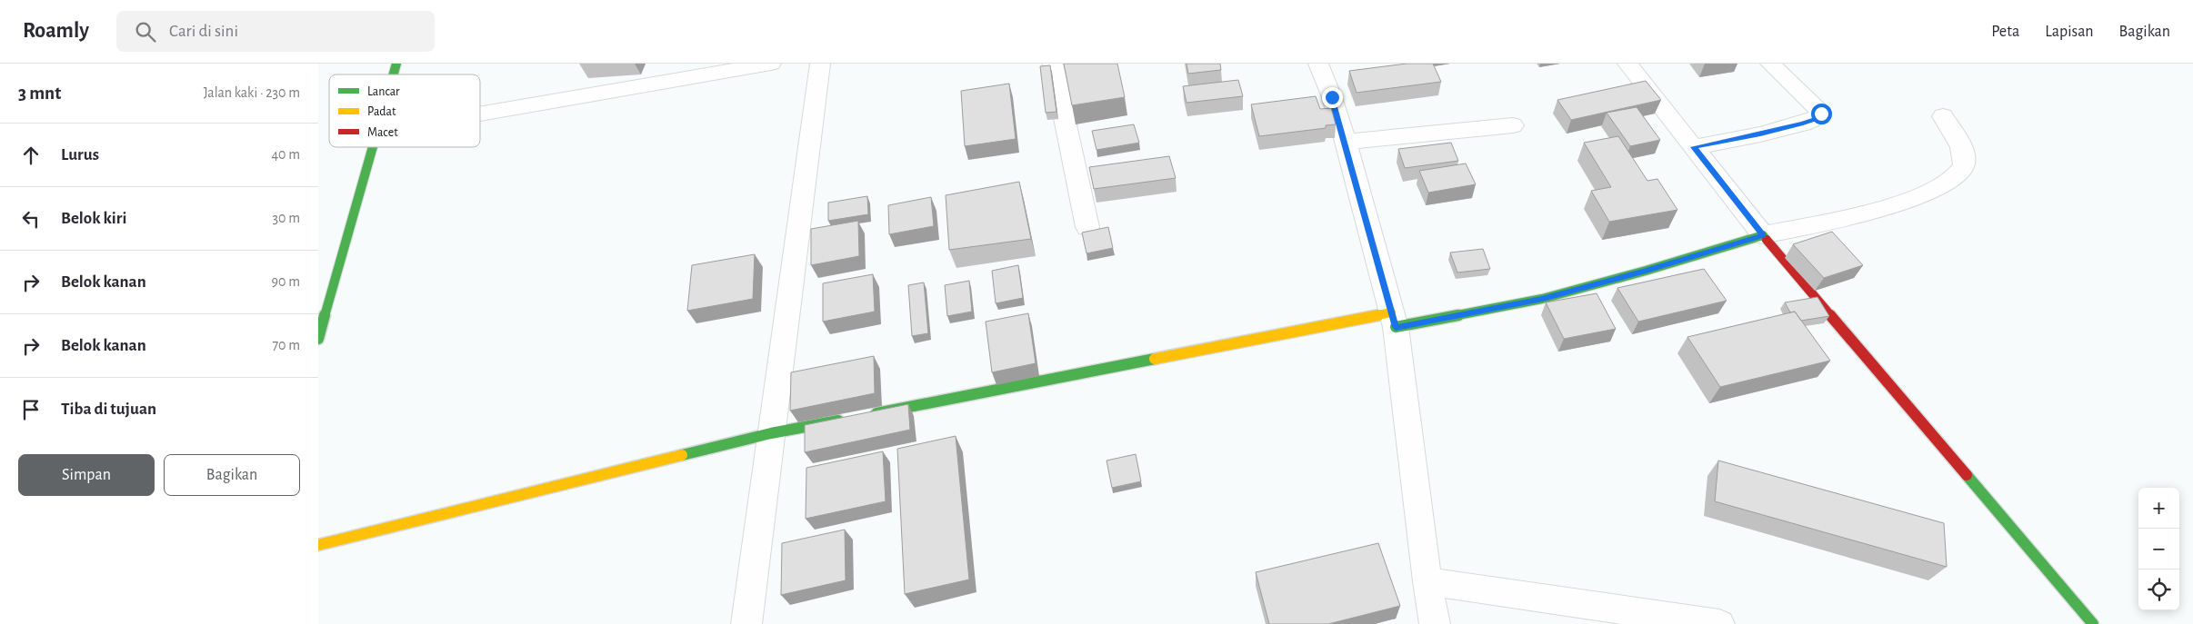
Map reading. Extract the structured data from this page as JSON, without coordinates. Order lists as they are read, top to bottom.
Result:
{
  "legend": ["Lancar", "Padat", "Macet"],
  "page": {
    "header": "Roamly",
    "search": "Cari di sini",
    "nav": ["Peta", "Lapisan", "Bagikan"],
    "heading": ["3 mnt", "Jalan kaki · 230 m"],
    "list": [
      ["Lurus", "40 m"],
      ["Belok kiri", "30 m"],
      ["Belok kanan", "90 m"],
      ["Belok kanan", "70 m"],
      "Tiba di tujuan"
    ],
    "buttons": ["Simpan", "Bagikan"],
    "map_buttons": ["+", "−"]
  }
}
